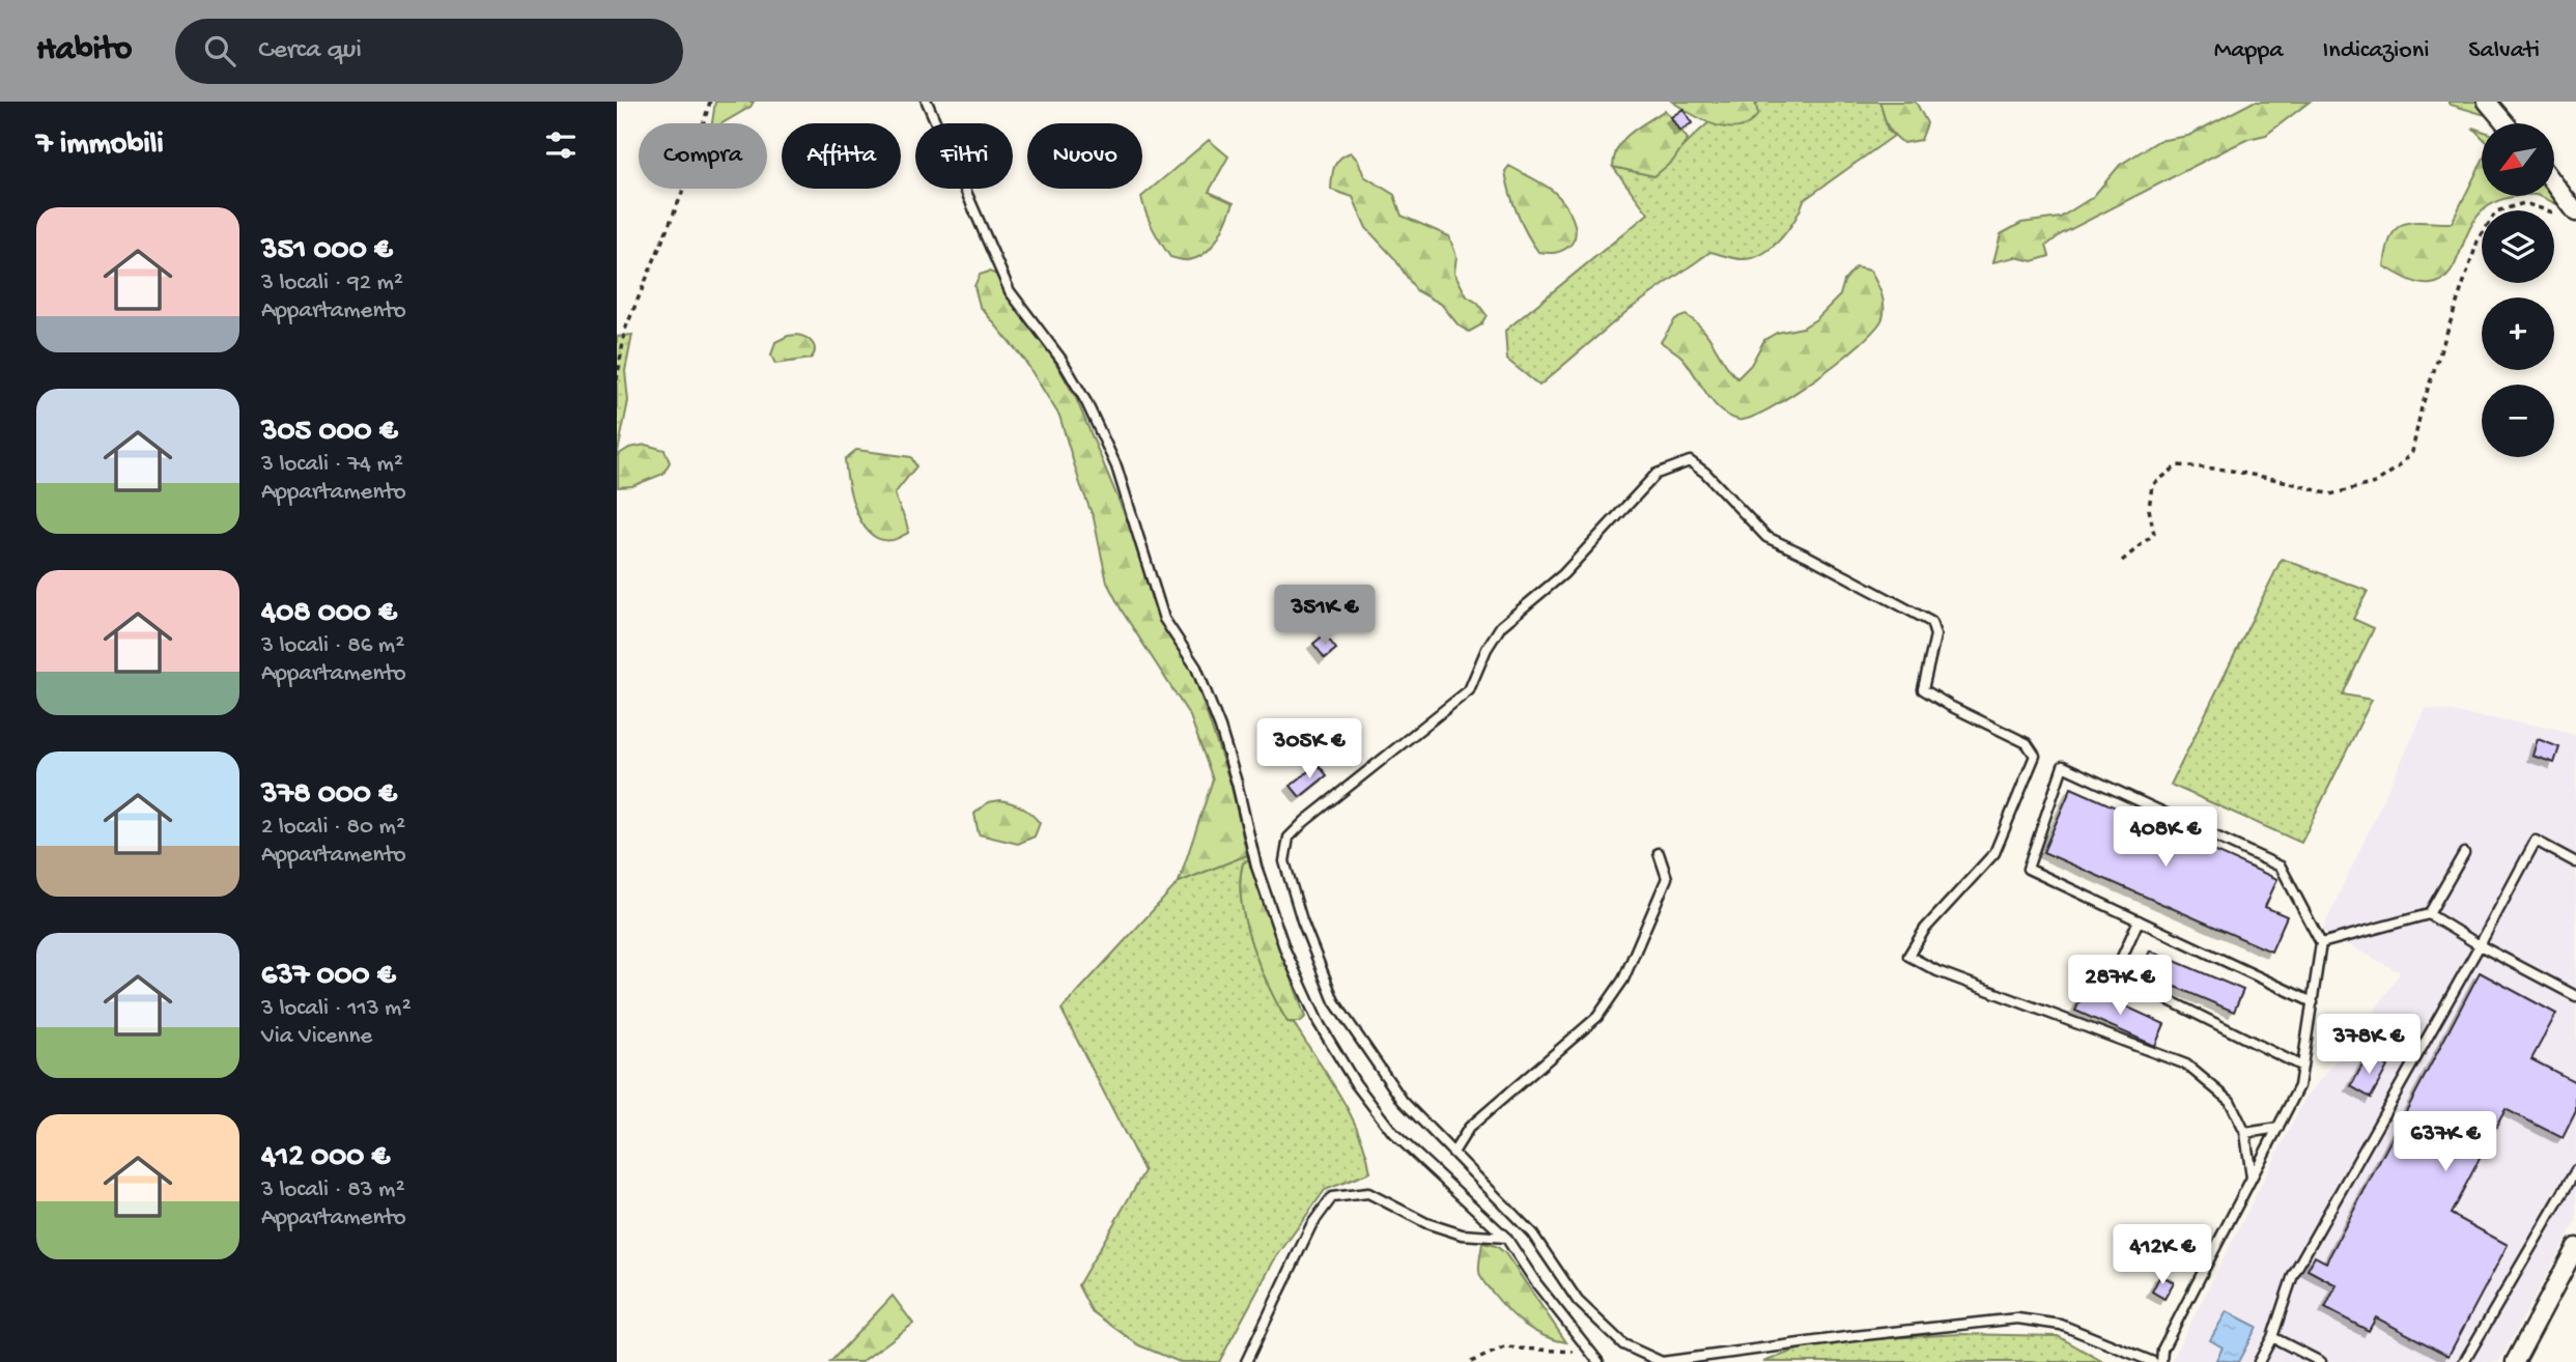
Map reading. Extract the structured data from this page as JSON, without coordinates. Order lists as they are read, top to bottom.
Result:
{
  "north": "bottom left",
  "page": {
    "header": "Habito",
    "search": "Cerca qui",
    "nav": ["Mappa", "Indicazioni", "Salvati"],
    "heading": "7 immobili",
    "map_buttons": ["+", "−"],
    "chip": [
      "Compra",
      "Affitta",
      "Filtri",
      "Nuovo"
    ],
    "list": [
      {
        "name": "351 000 €",
        "note": "3 locali · 92 m² · Appartamento"
      },
      {
        "name": "305 000 €",
        "note": "3 locali · 74 m² · Appartamento"
      },
      {
        "name": "408 000 €",
        "note": "3 locali · 86 m² · Appartamento"
      },
      {
        "name": "378 000 €",
        "note": "2 locali · 80 m² · Appartamento"
      },
      {
        "name": "637 000 €",
        "note": "3 locali · 113 m² · Via Vicenne"
      },
      {
        "name": "412 000 €",
        "note": "3 locali · 83 m² · Appartamento"
      }
    ],
    "price": [
      "351K €",
      "305K €",
      "408K €",
      "287K €",
      "378K €",
      "637K €",
      "412K €"
    ]
  }
}
